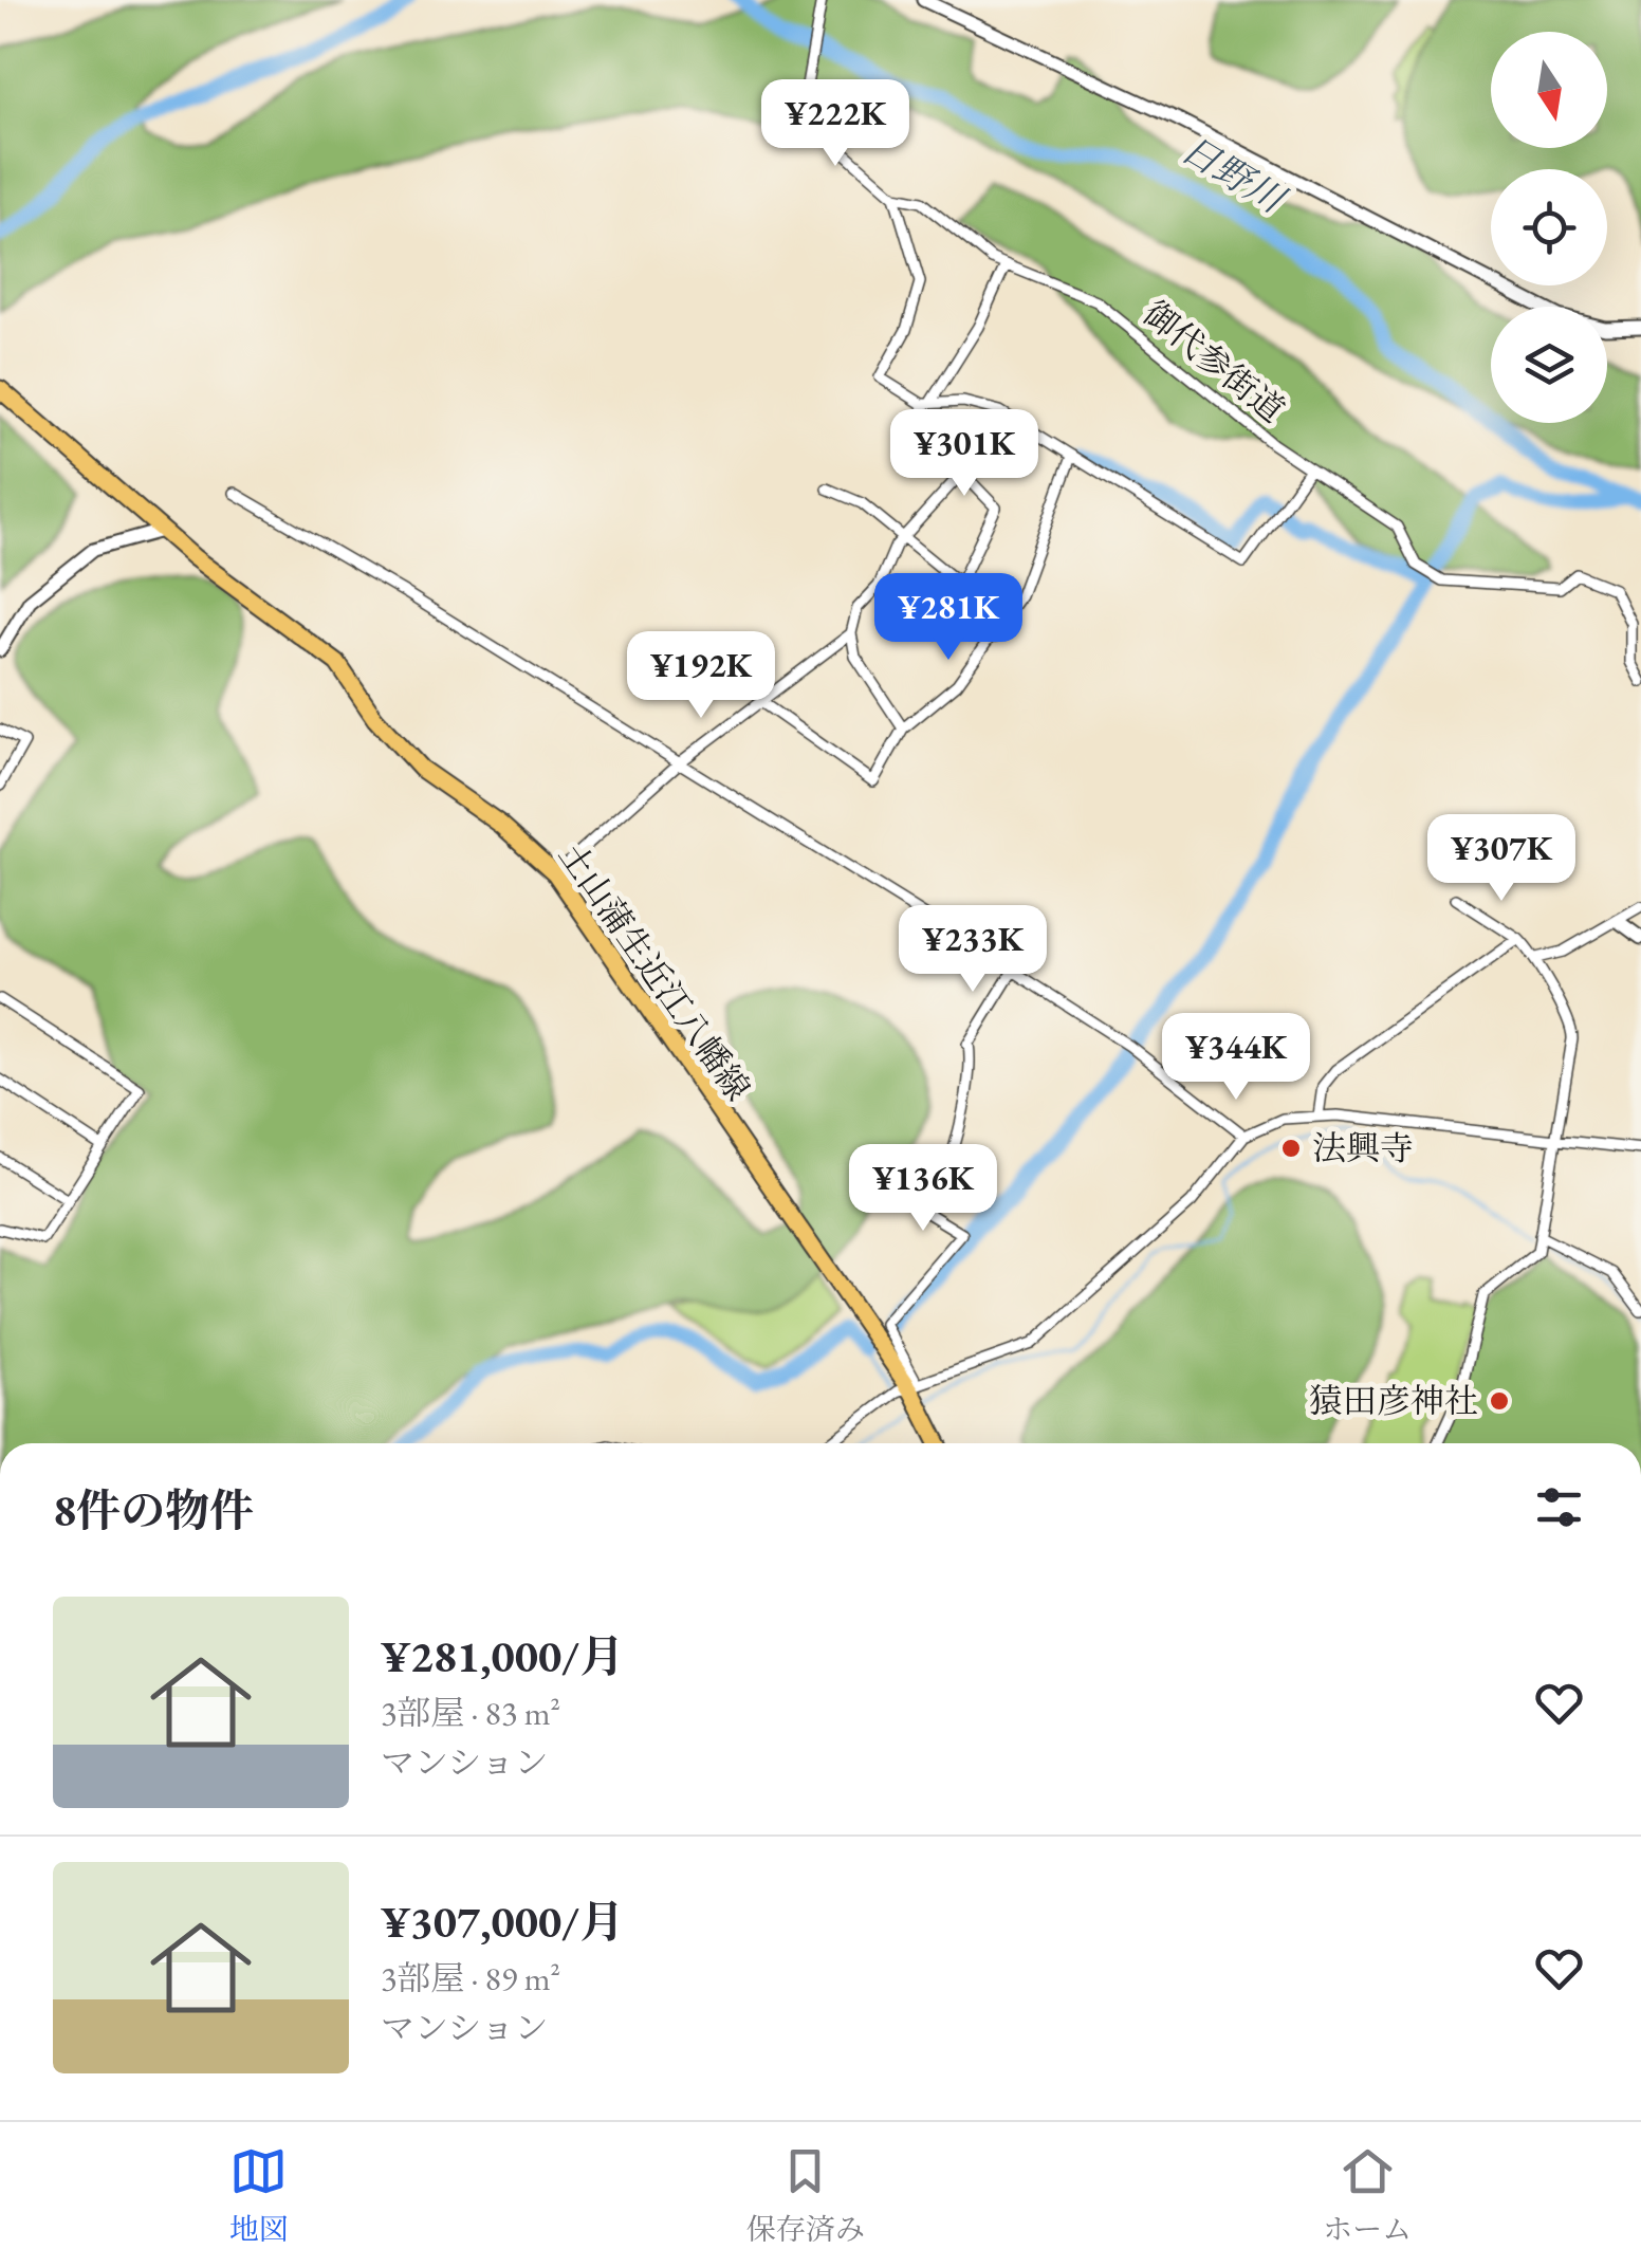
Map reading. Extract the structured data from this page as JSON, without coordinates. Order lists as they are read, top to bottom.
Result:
{
  "streets": {
    "main road": ["土山蒲生近江八幡線"],
    "street": ["御代参街道"]
  },
  "water": ["日野川"],
  "places": ["法興寺", "猿田彦神社"],
  "north": "bottom",
  "page": {
    "price": [
      "¥222K",
      "¥301K",
      "¥281K",
      "¥192K",
      "¥307K",
      "¥233K",
      "¥344K",
      "¥136K"
    ],
    "heading": "8件の物件",
    "list": [
      {
        "name": "¥281,000/月",
        "note": "3部屋 · 83 m² · マンション"
      },
      {
        "name": "¥307,000/月",
        "note": "3部屋 · 89 m² · マンション"
      }
    ],
    "tabs": ["地図", "保存済み", "ホーム"]
  }
}
